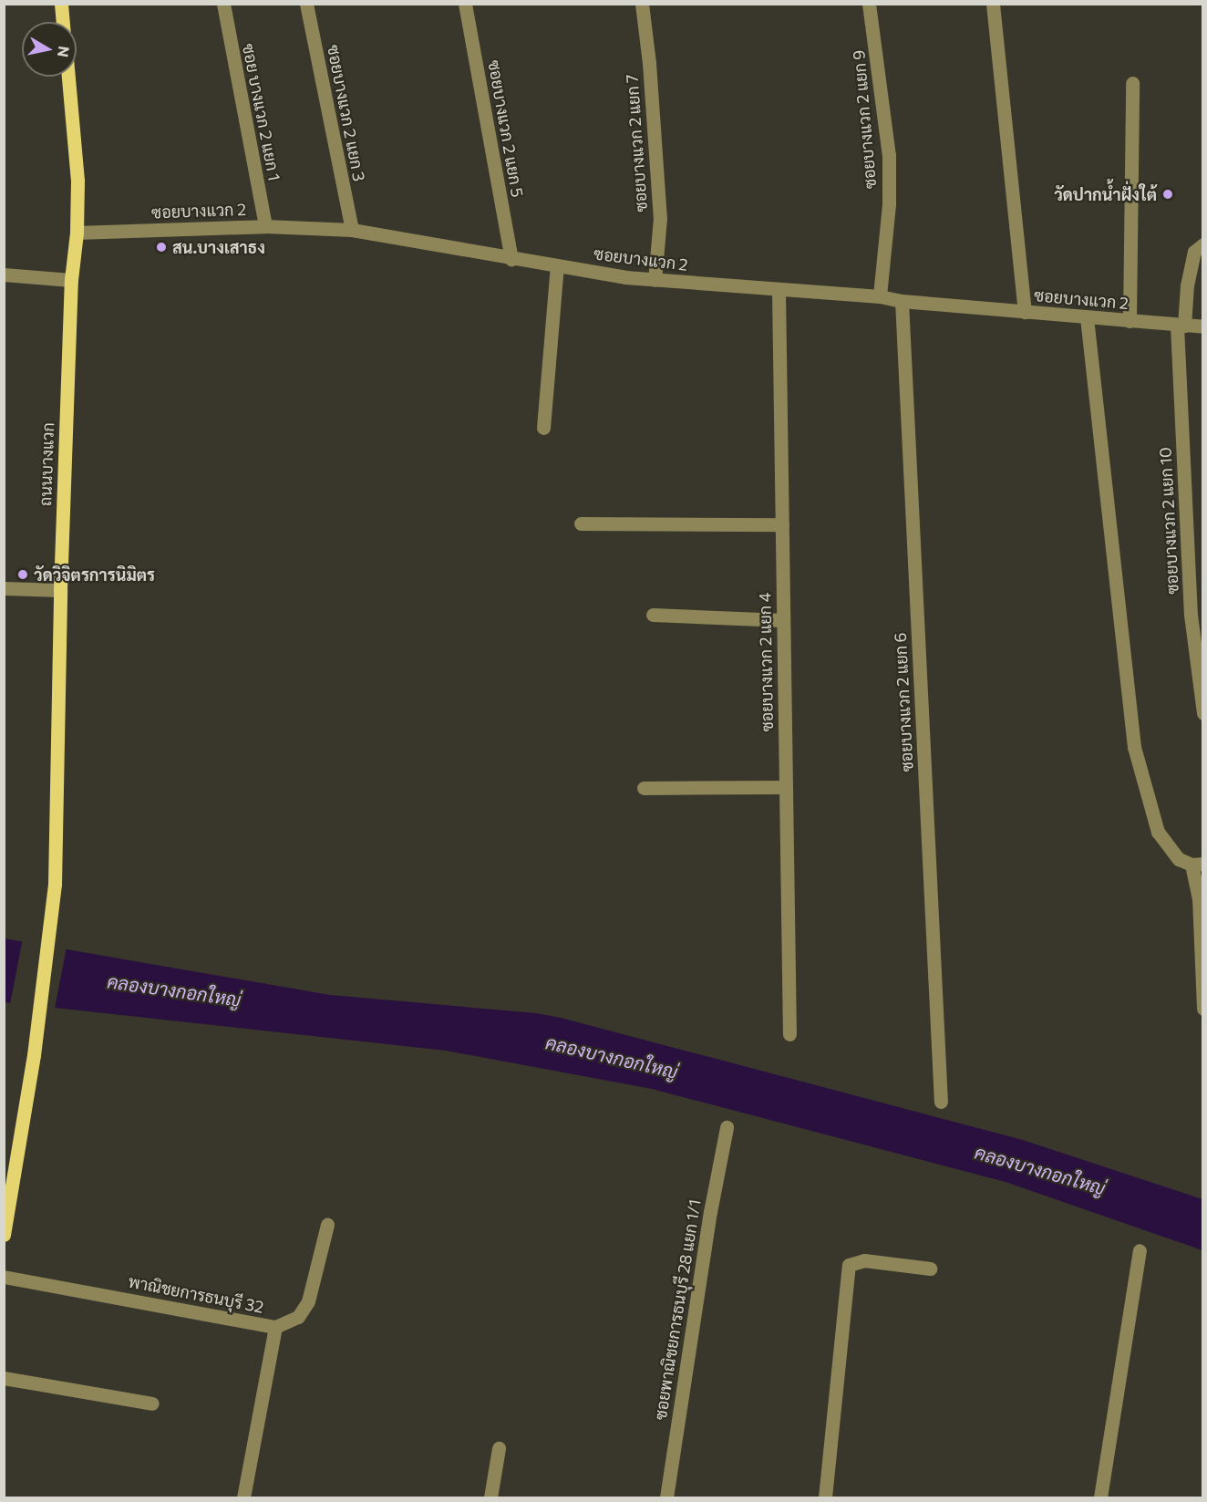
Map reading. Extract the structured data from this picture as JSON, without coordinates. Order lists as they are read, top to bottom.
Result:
{
  "streets": {
    "main road": ["ถนนบางแวก"],
    "street": [
      "ซอย บางแวก 2 แยก 1",
      "ซอยบางแวก 2 แยก 3",
      "ซอยบางแวก 2 แยก 9",
      "ซอยบางแวก 2 แยก 5",
      "ซอยบางแวก 2 แยก 7",
      "ซอยบางแวก 2",
      "ซอยบางแวก 2 แยก 10",
      "ซอยบางแวก 2 แยก 4",
      "ซอยบางแวก 2 แยก 6",
      "พาณิชยการธนบุรี 32",
      "ซอยพาณิชยการธนบุรี 28 แยก 1/1"
    ]
  },
  "crossings": [
    ["ซอย บางแวก 2 แยก 1", "ซอยบางแวก 2"],
    ["ซอยบางแวก 2 แยก 3", "ซอยบางแวก 2"],
    ["ซอยบางแวก 2 แยก 9", "ซอยบางแวก 2"],
    ["ซอยบางแวก 2 แยก 5", "ซอยบางแวก 2"],
    ["ซอยบางแวก 2 แยก 7", "ซอยบางแวก 2"],
    ["ซอยบางแวก 2", "ถนนบางแวก"],
    ["ซอยบางแวก 2", "ซอยบางแวก 2 แยก 10"],
    ["ซอยบางแวก 2", "ซอยบางแวก 2 แยก 4"],
    ["ซอยบางแวก 2", "ซอยบางแวก 2 แยก 6"]
  ],
  "water": ["คลองบางกอกใหญ่"],
  "places": ["วัดปากน้ำฝั่งใต้", "สน.บางเสาธง", "วัดวิจิตรการนิมิตร"],
  "north": "right"
}
